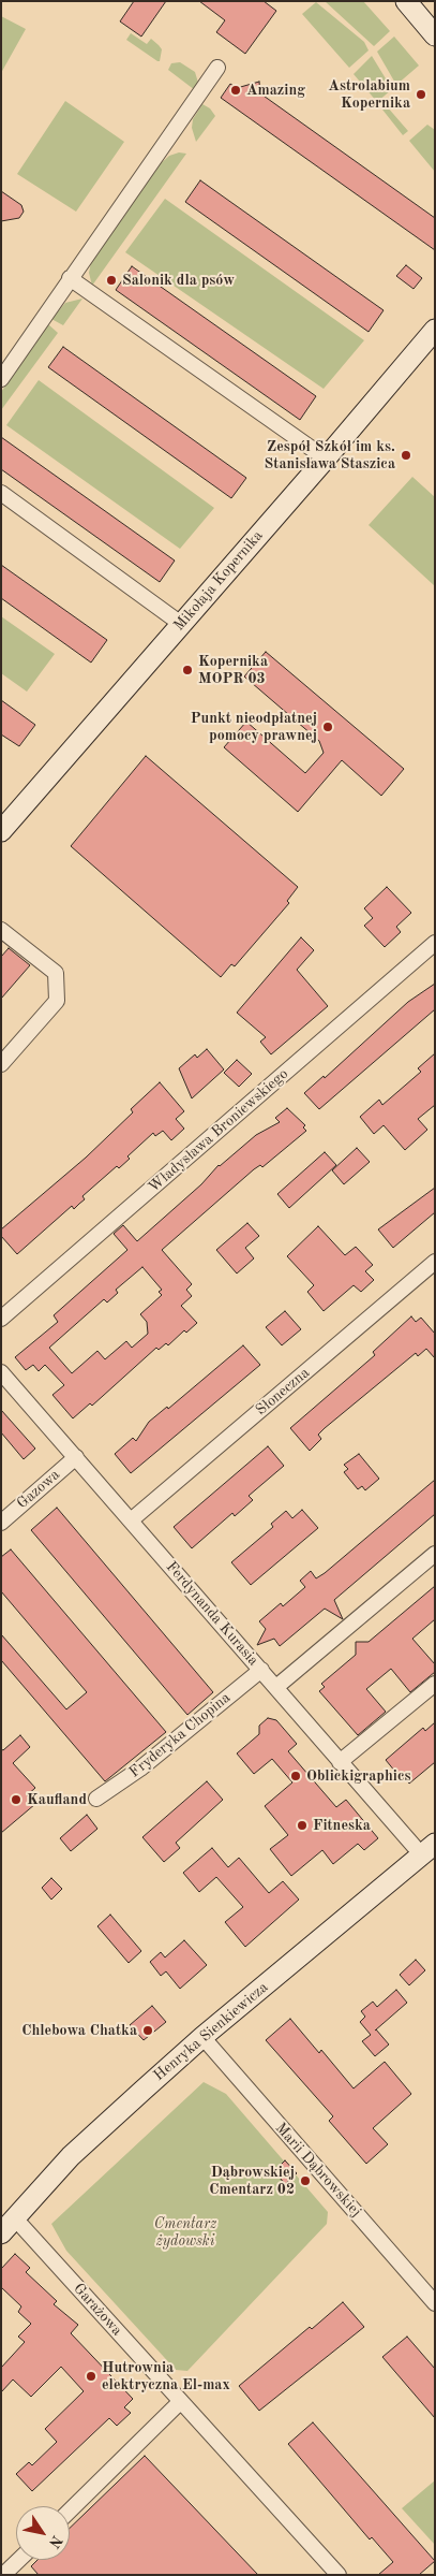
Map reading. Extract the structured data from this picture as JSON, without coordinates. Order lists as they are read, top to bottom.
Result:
{
  "streets": {
    "street": [
      "Mikołaja Kopernika",
      "Władysława Broniewskiego",
      "Słoneczna",
      "Gazowa",
      "Ferdynanda Kurasia",
      "Fryderyka Chopina",
      "Henryka Sienkiewicza",
      "Marii Dąbrowskiej",
      "Garażowa"
    ]
  },
  "crossings": [
    ["Słoneczna", "Ferdynanda Kurasia"],
    ["Gazowa", "Ferdynanda Kurasia"],
    ["Ferdynanda Kurasia", "Fryderyka Chopina"],
    ["Ferdynanda Kurasia", "Henryka Sienkiewicza"],
    ["Henryka Sienkiewicza", "Marii Dąbrowskiej"],
    ["Henryka Sienkiewicza", "Garażowa"]
  ],
  "parks": ["Cmentarz żydowski"],
  "places": [
    "Amazing",
    "Astrolabium Kopernika",
    "Salonik dla psów",
    "Zespół Szkół im ks. Stanisława Staszica",
    "Kopernika MOPR 03",
    "Punkt nieodpłatnej pomocy prawnej",
    "Oblickigraphics",
    "Kaufland",
    "Fitneska",
    "Chlebowa Chatka",
    "Dąbrowskiej Cmentarz 02",
    "Hutrownia elektryczna El-max"
  ],
  "north": "bottom right"
}
